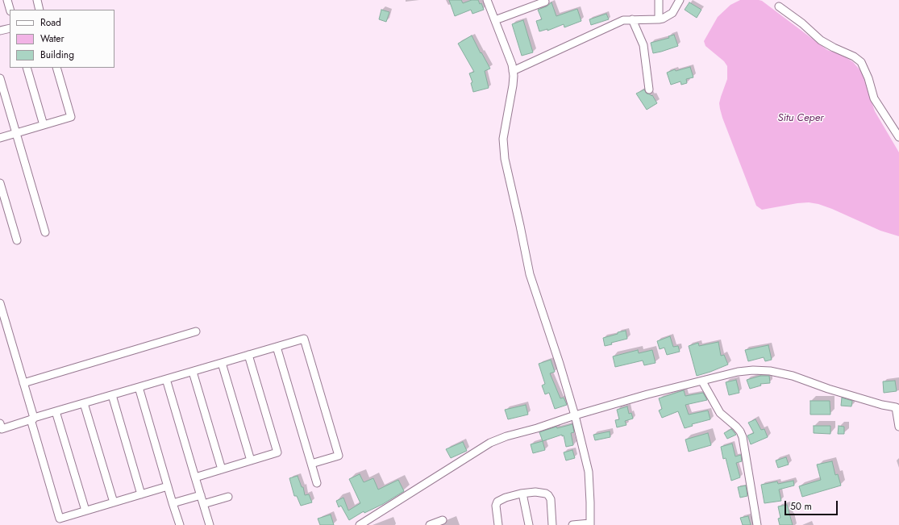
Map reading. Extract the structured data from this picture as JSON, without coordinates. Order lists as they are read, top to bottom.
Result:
{
  "water": ["Situ Ceper"],
  "legend": ["Road", "Water", "Building"],
  "scale_bar": "50 m"
}
